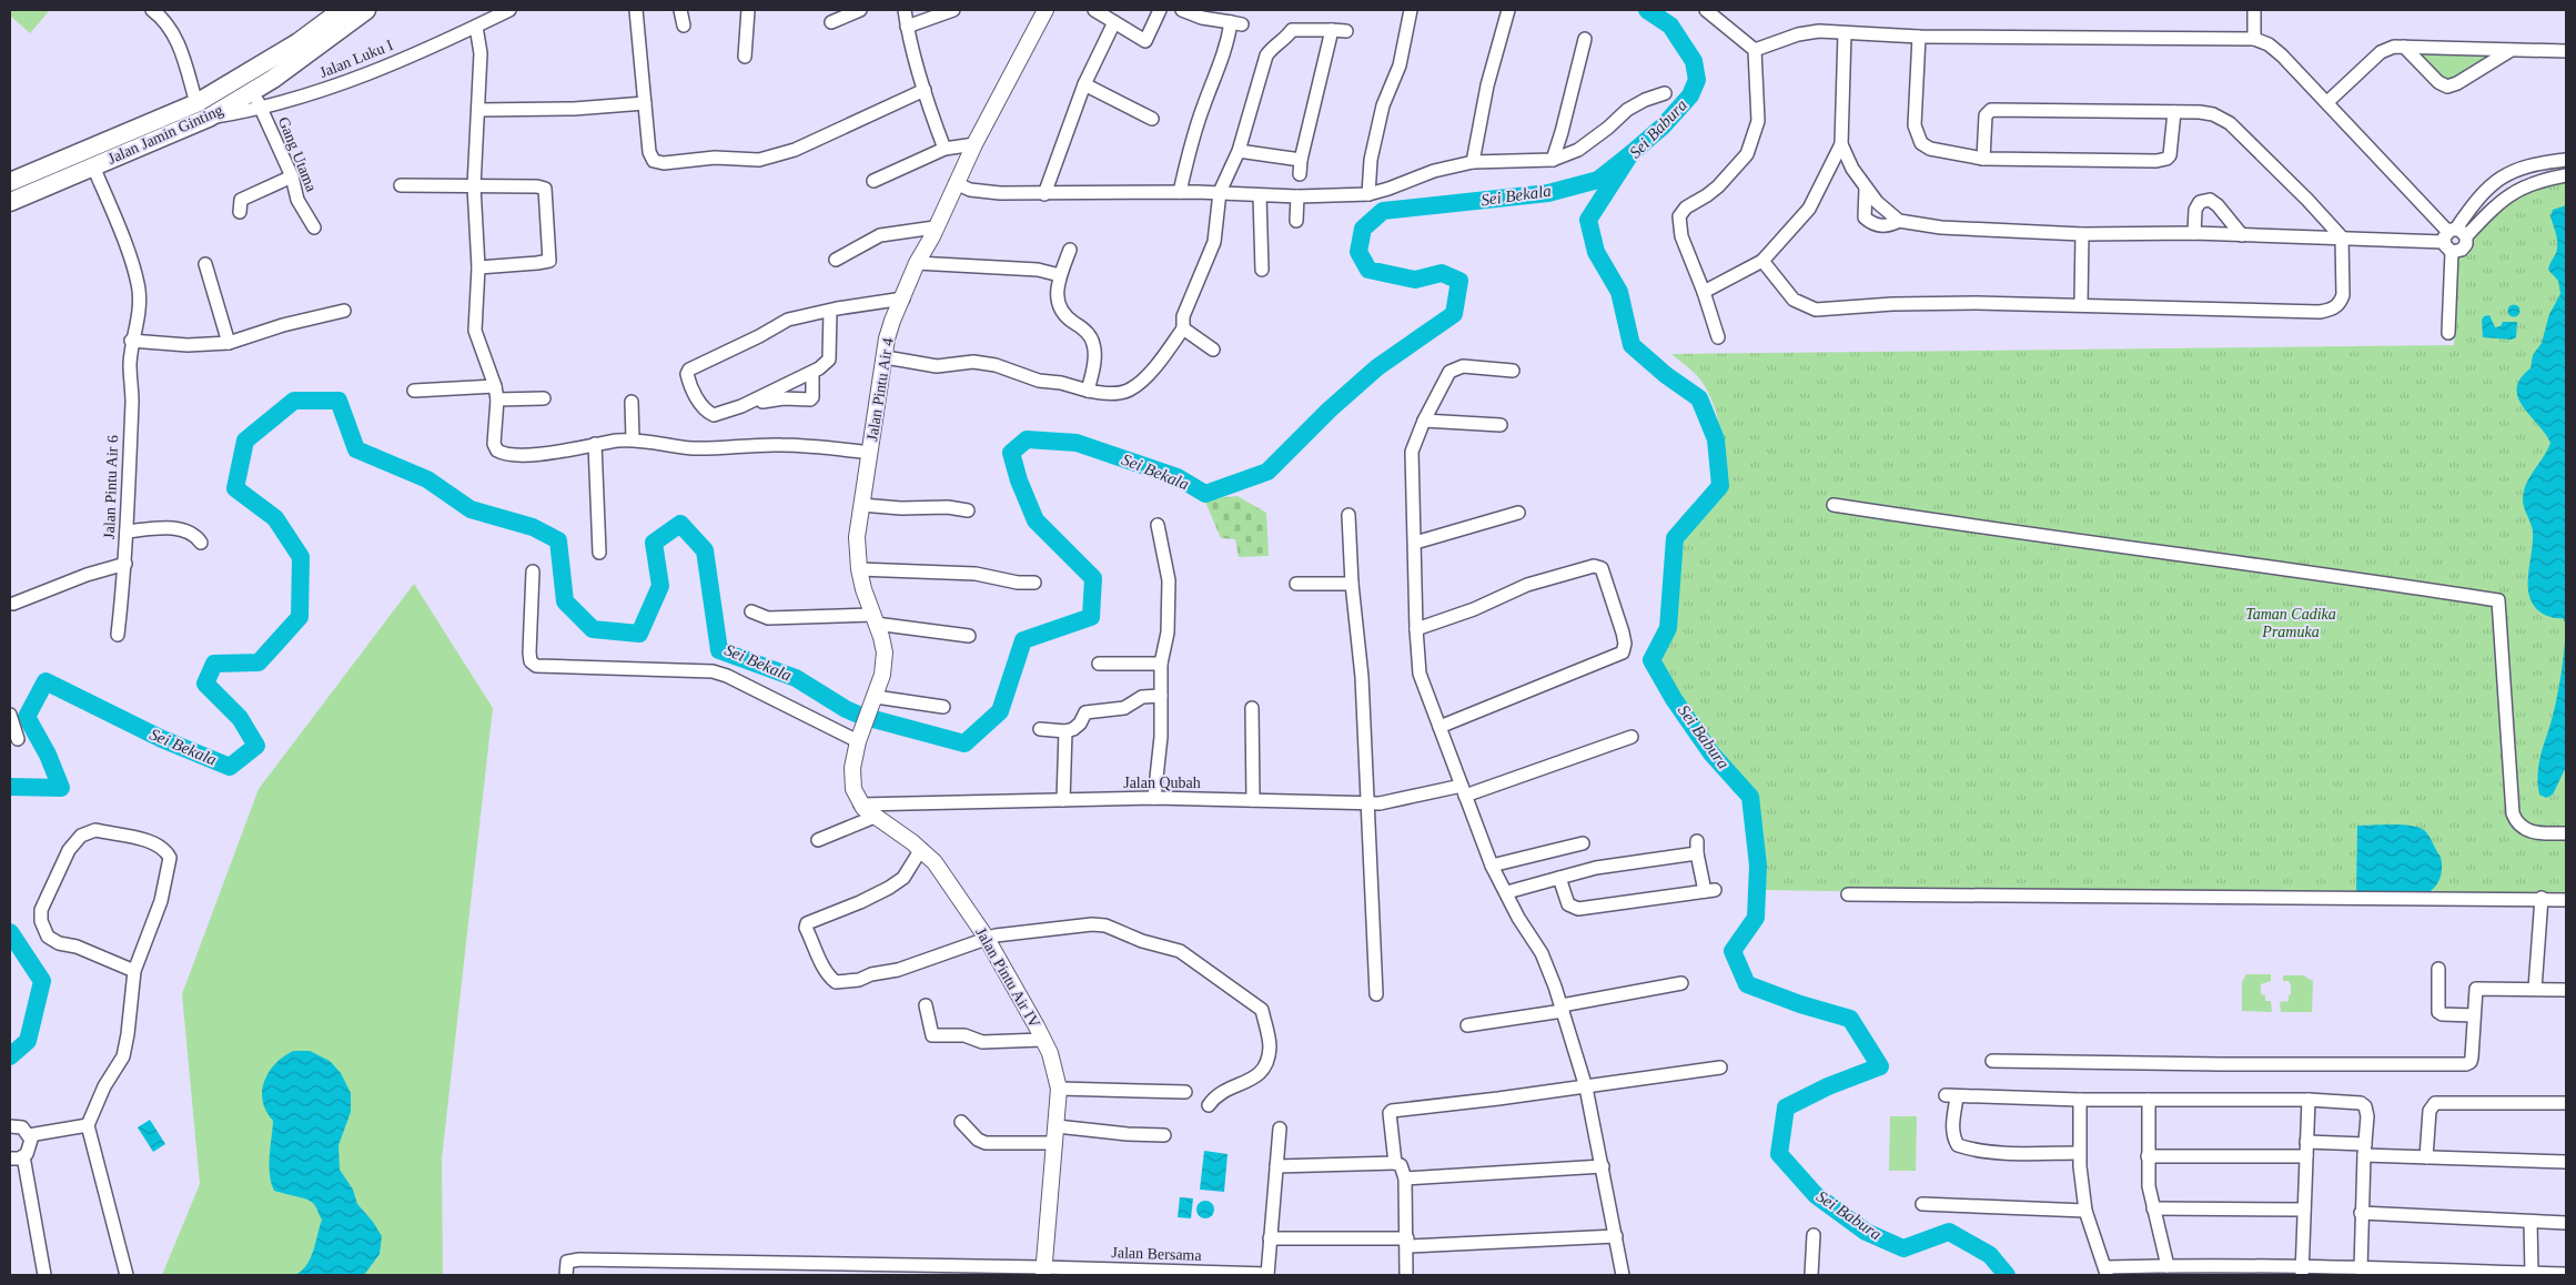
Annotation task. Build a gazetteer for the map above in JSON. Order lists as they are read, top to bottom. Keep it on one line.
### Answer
{"streets":{"highway":["Jalan Jamin Ginting"],"main road":["Jalan Pintu Air 4","Jalan Pintu Air IV"],"street":["Jalan Luku I","Gang Utama","Jalan Pintu Air 6","Jalan Qubah","Jalan Bersama"]},"crossings":[["Jalan Luku I","Jalan Jamin Ginting"],["Jalan Luku I","Gang Utama"],["Jalan Jamin Ginting","Gang Utama"],["Jalan Jamin Ginting","Jalan Pintu Air 6"],["Jalan Qubah","Jalan Pintu Air IV"],["Jalan Pintu Air IV","Jalan Bersama"]],"water":["Sei Babura","Sei Bekala"],"parks":["Taman Cadika Pramuka"]}
